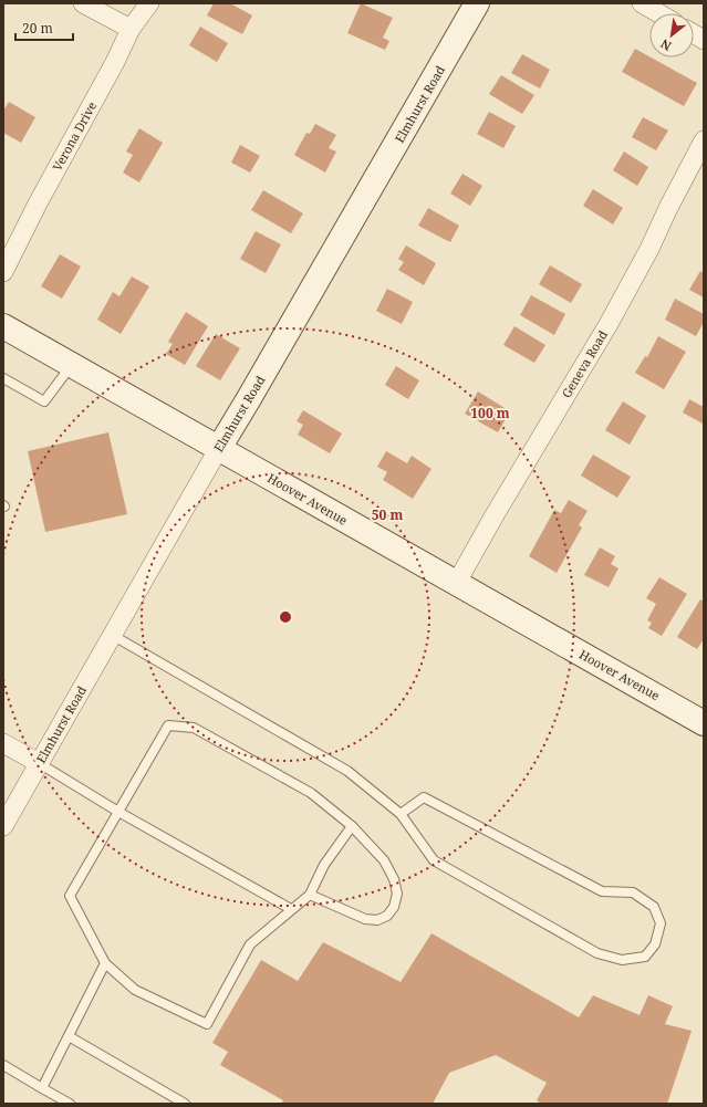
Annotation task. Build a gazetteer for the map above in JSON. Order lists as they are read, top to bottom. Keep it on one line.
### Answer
{"streets":{"street":["Elmhurst Road","Verona Drive","Geneva Road","Hoover Avenue"]},"crossings":[["Elmhurst Road","Hoover Avenue"],["Geneva Road","Hoover Avenue"]],"scale_bar":"20 m","north":"bottom left","rings":["100 m","50 m"]}
